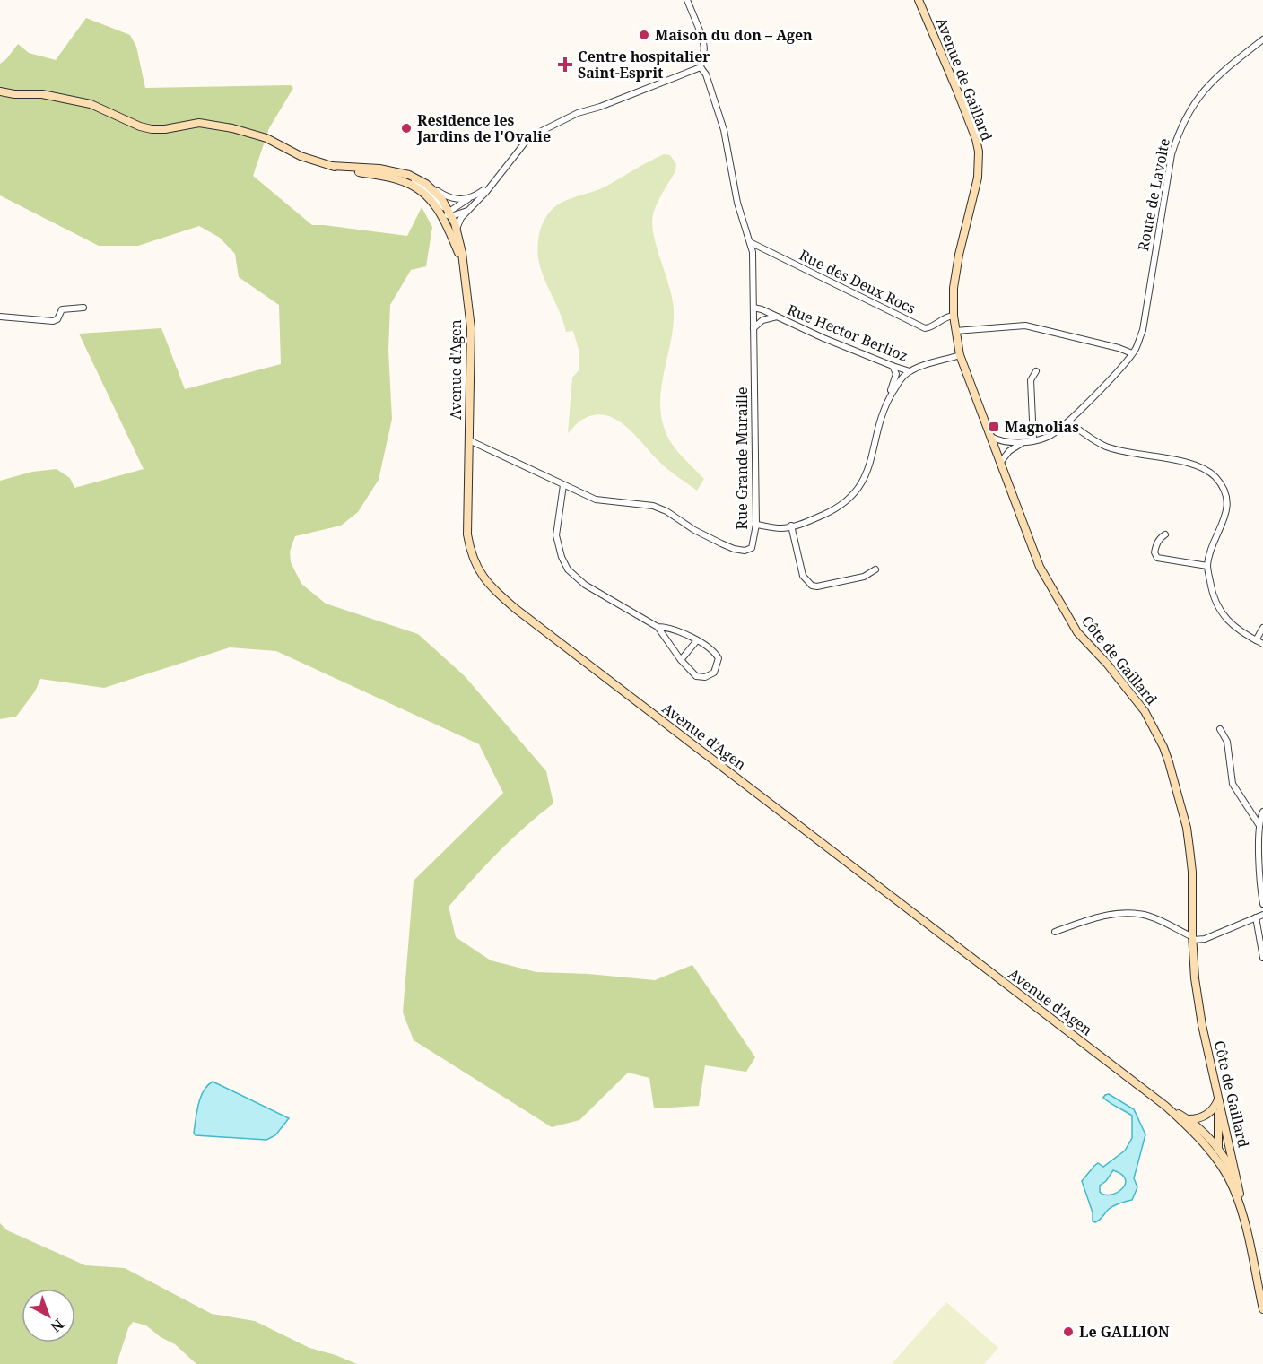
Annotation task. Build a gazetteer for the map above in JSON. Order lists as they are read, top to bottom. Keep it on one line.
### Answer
{"streets":{"main road":["Avenue de Gaillard","Avenue d'Agen","Côte de Gaillard"],"street":["Route de Lavolte","Rue des Deux Rocs","Rue Hector Berlioz","Rue Grande Muraille"]},"crossings":[["Avenue de Gaillard","Côte de Gaillard"],["Rue des Deux Rocs","Rue Grande Muraille"],["Rue des Deux Rocs","Côte de Gaillard"],["Rue Hector Berlioz","Rue Grande Muraille"],["Avenue d'Agen","Rue Grande Muraille"]],"places":{"other":["Maison du don – Agen","Residence les Jardins de l'Ovalie","Le GALLION"],"health":["Centre hospitalier Saint-Esprit"],"transit":["Magnolias"]},"north":"bottom right"}
